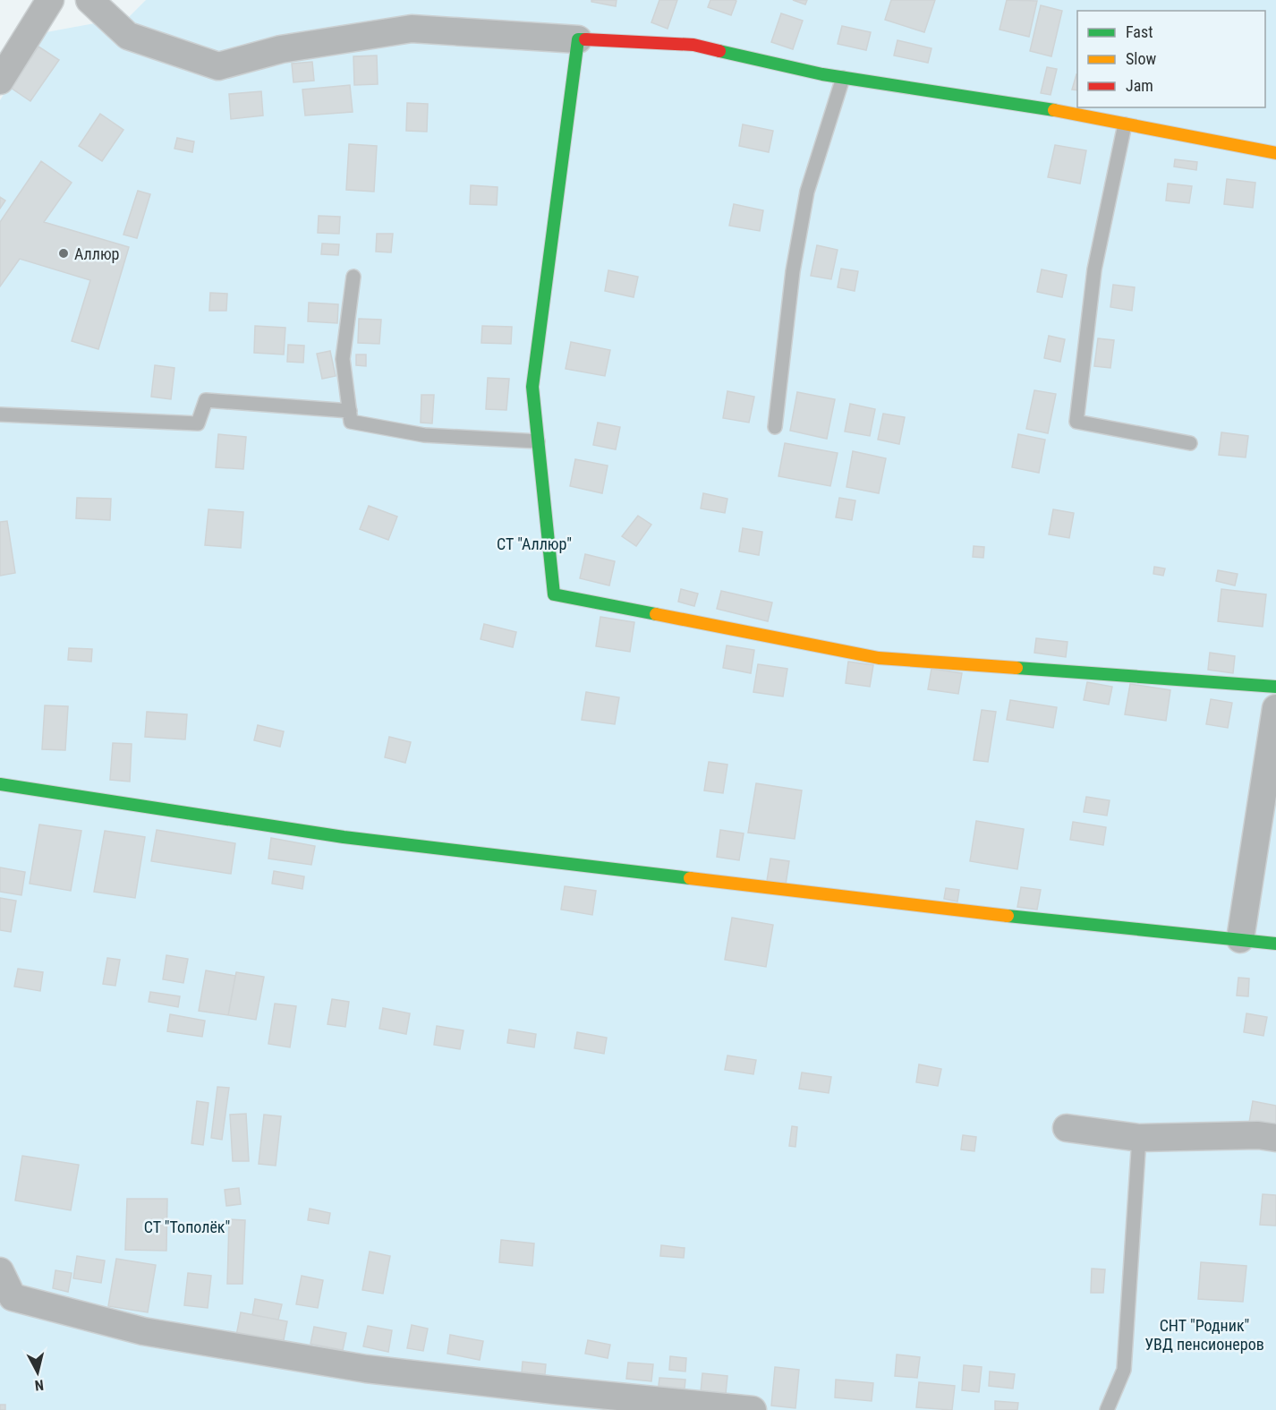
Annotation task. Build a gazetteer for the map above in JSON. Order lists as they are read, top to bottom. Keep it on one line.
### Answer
{"parks":["СТ \"Аллюр\"","СТ \"Тополёк\"","СНТ \"Родник\" УВД пенсионеров"],"places":["Аллюр"],"legend":["Fast","Slow","Jam"],"north":"bottom"}
